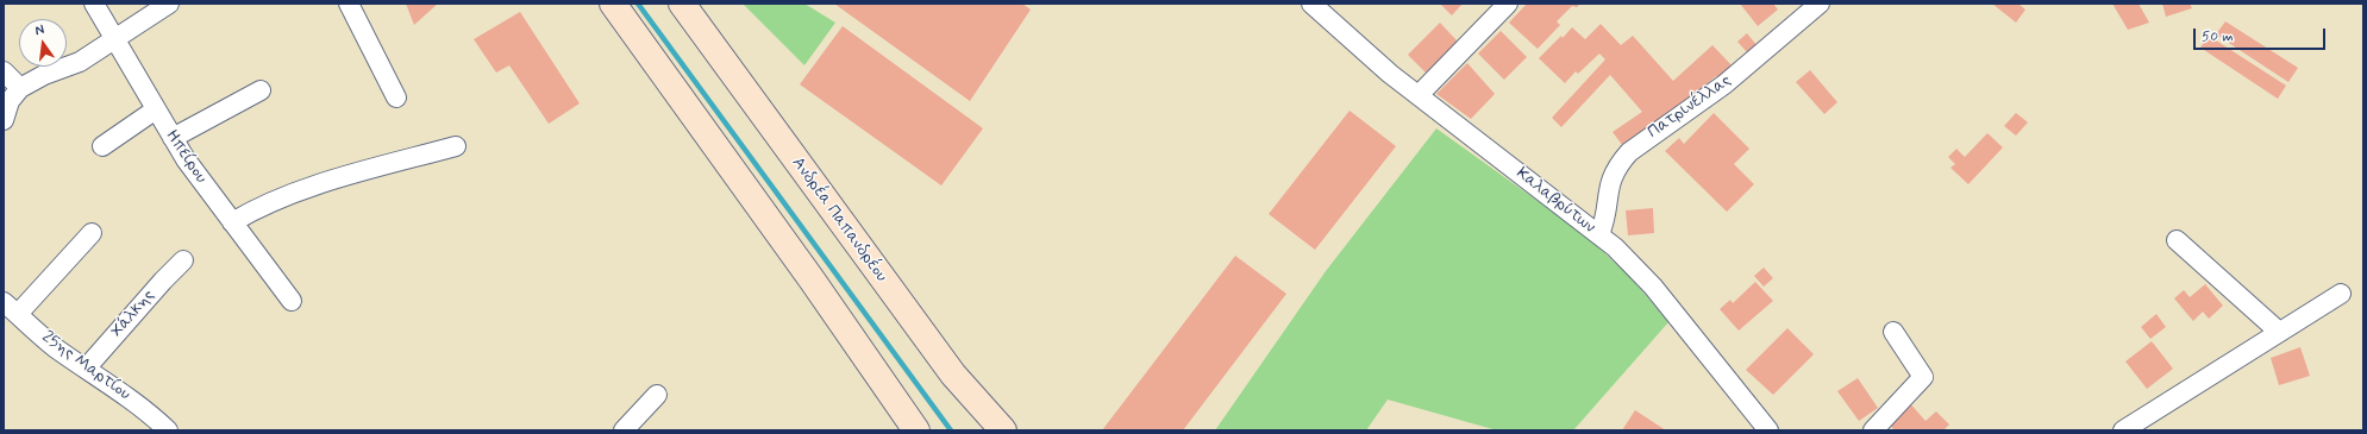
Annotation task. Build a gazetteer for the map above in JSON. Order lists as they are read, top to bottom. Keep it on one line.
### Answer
{"streets":{"main road":["Ανδρέα Παπανδρέου"],"street":["Πατρινέλλας","Ηπείρου","Καλαβρύτων","Χάλκης","25ης Μαρτίου"]},"crossings":[["Πατρινέλλας","Καλαβρύτων"],["Χάλκης","25ης Μαρτίου"]],"scale_bar":"50 m","north":"top"}
